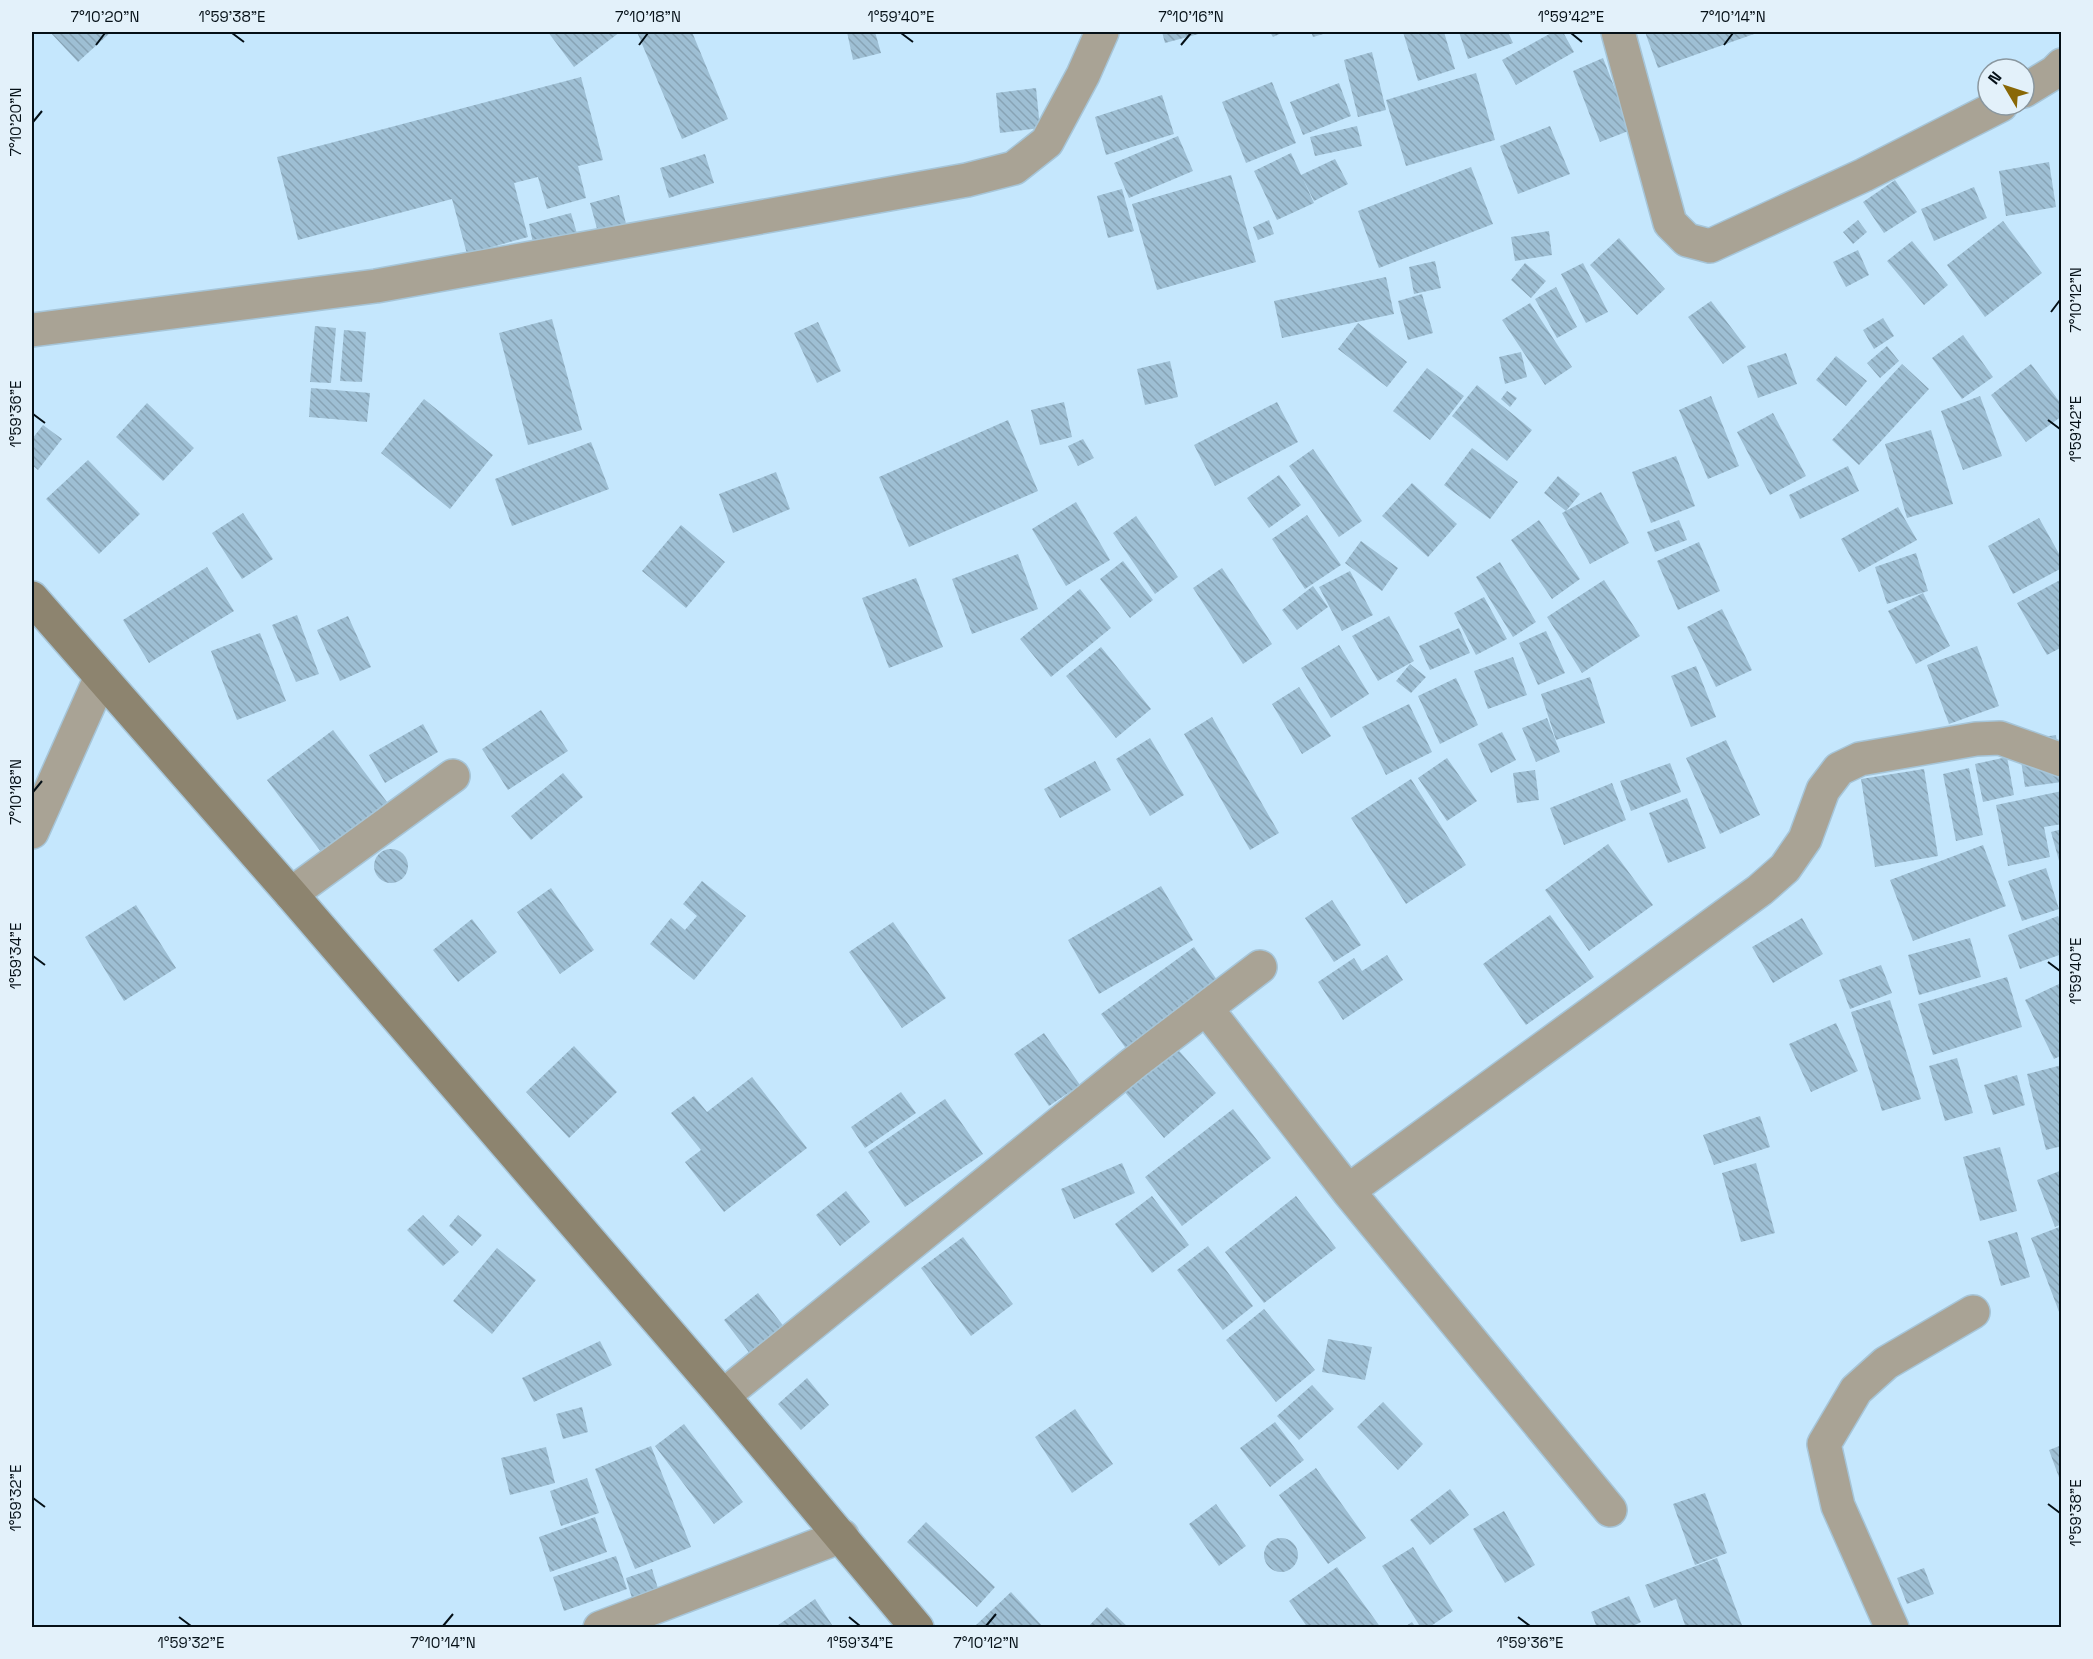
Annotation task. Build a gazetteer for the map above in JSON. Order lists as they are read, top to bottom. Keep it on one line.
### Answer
{"north":"top left","coordinates":["7°10'20\"N","1°59'38\"E","7°10'18\"N","1°59'40\"E","7°10'16\"N","1°59'42\"E","7°10'14\"N","7°10'12\"N","1°59'36\"E","1°59'34\"E","1°59'32\"E"]}
